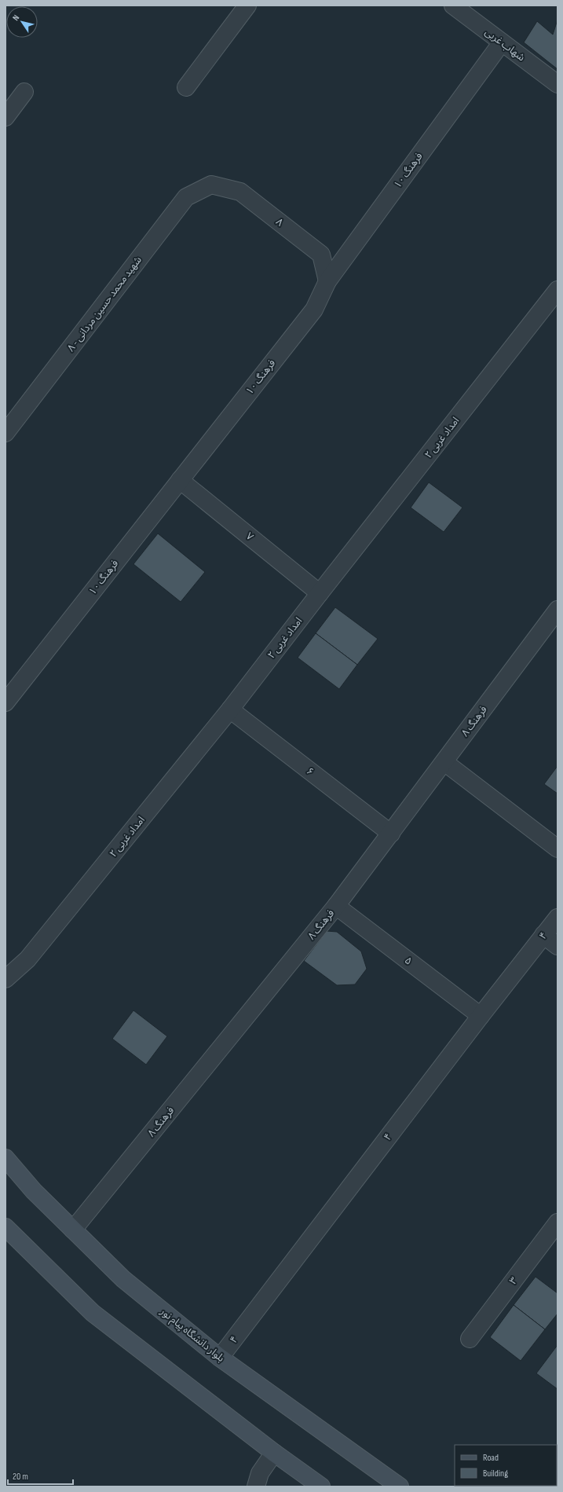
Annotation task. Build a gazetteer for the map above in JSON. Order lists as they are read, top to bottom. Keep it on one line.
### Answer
{"streets":{"street":["شهاب غربی","فرهنگ ۱۰","۸","شهید محمد حسین مردانی - ۸","امداد غربی ۲","۷","فرهنگ ۸","۶","۴","۵","۳","بلوار دانشگاه پیام نور"]},"crossings":[["شهاب غربی","فرهنگ ۱۰"],["فرهنگ ۱۰","۸"],["فرهنگ ۱۰","۷"],["۸","شهید محمد حسین مردانی - ۸"],["امداد غربی ۲","۷"],["امداد غربی ۲","۶"],["فرهنگ ۸","۶"],["فرهنگ ۸","۵"],["فرهنگ ۸","بلوار دانشگاه پیام نور"],["۴","۵"],["۴","بلوار دانشگاه پیام نور"]],"legend":["Road","Building"],"scale_bar":"20 m","north":"top left"}
